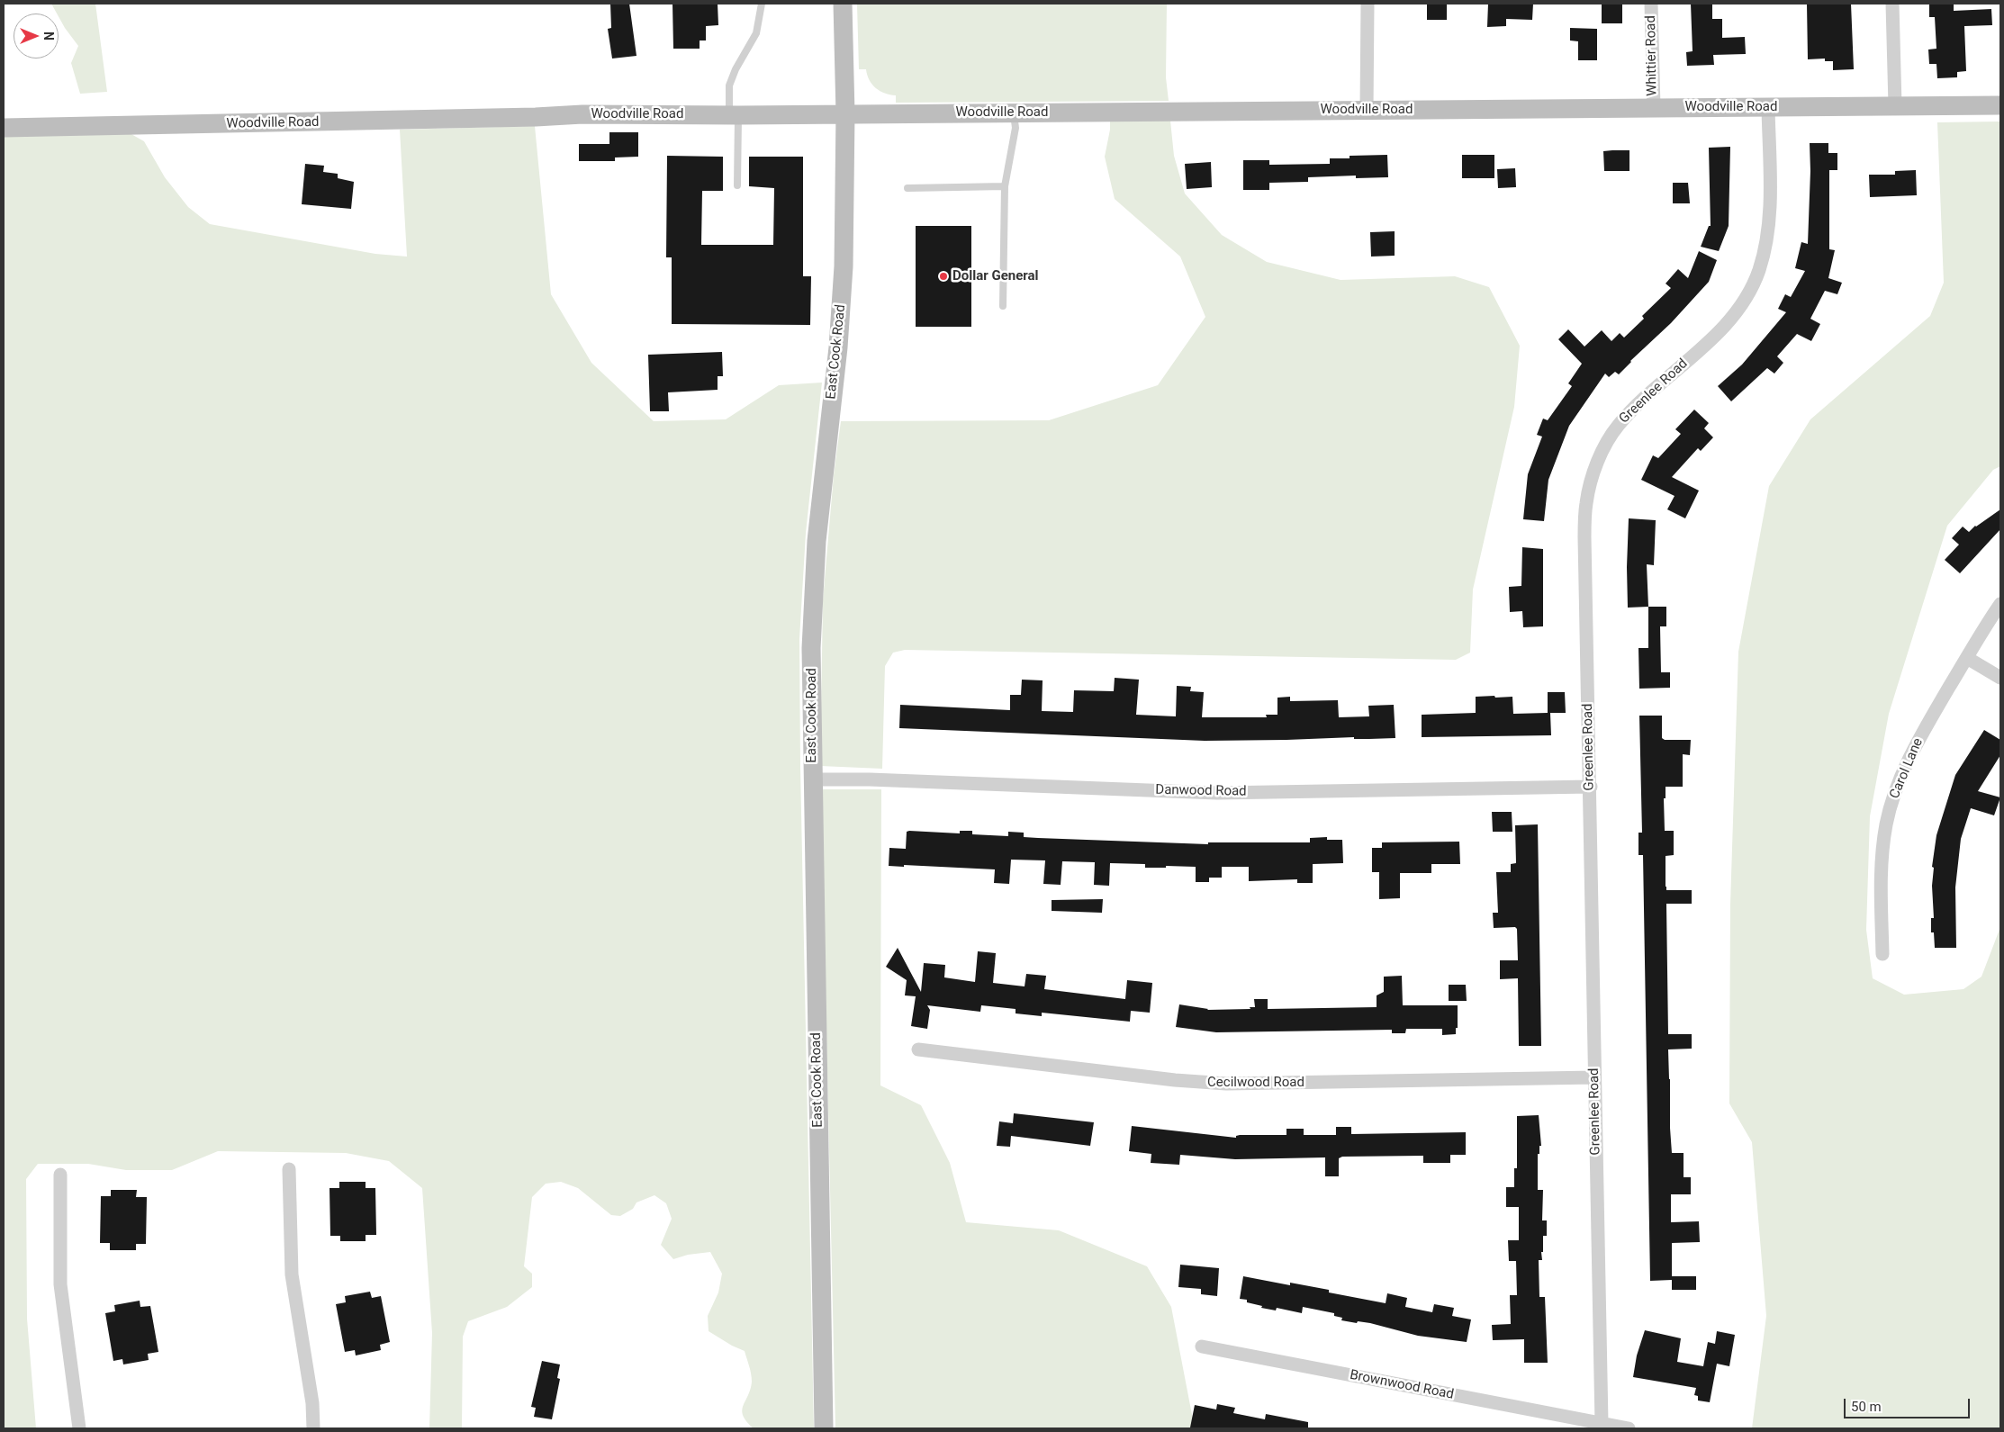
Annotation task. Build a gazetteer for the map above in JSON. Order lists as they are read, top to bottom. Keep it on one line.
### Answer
{"streets":{"street":["Whittier Road","Woodville Road","East Cook Road","Greenlee Road","Carol Lane","Danwood Road","Cecilwood Road","Brownwood Road"]},"crossings":[["Whittier Road","Woodville Road"],["Woodville Road","East Cook Road"],["Woodville Road","Greenlee Road"],["East Cook Road","Danwood Road"],["Greenlee Road","Danwood Road"],["Greenlee Road","Cecilwood Road"],["Greenlee Road","Brownwood Road"]],"places":["Dollar General"],"scale_bar":"50 m","north":"right"}
